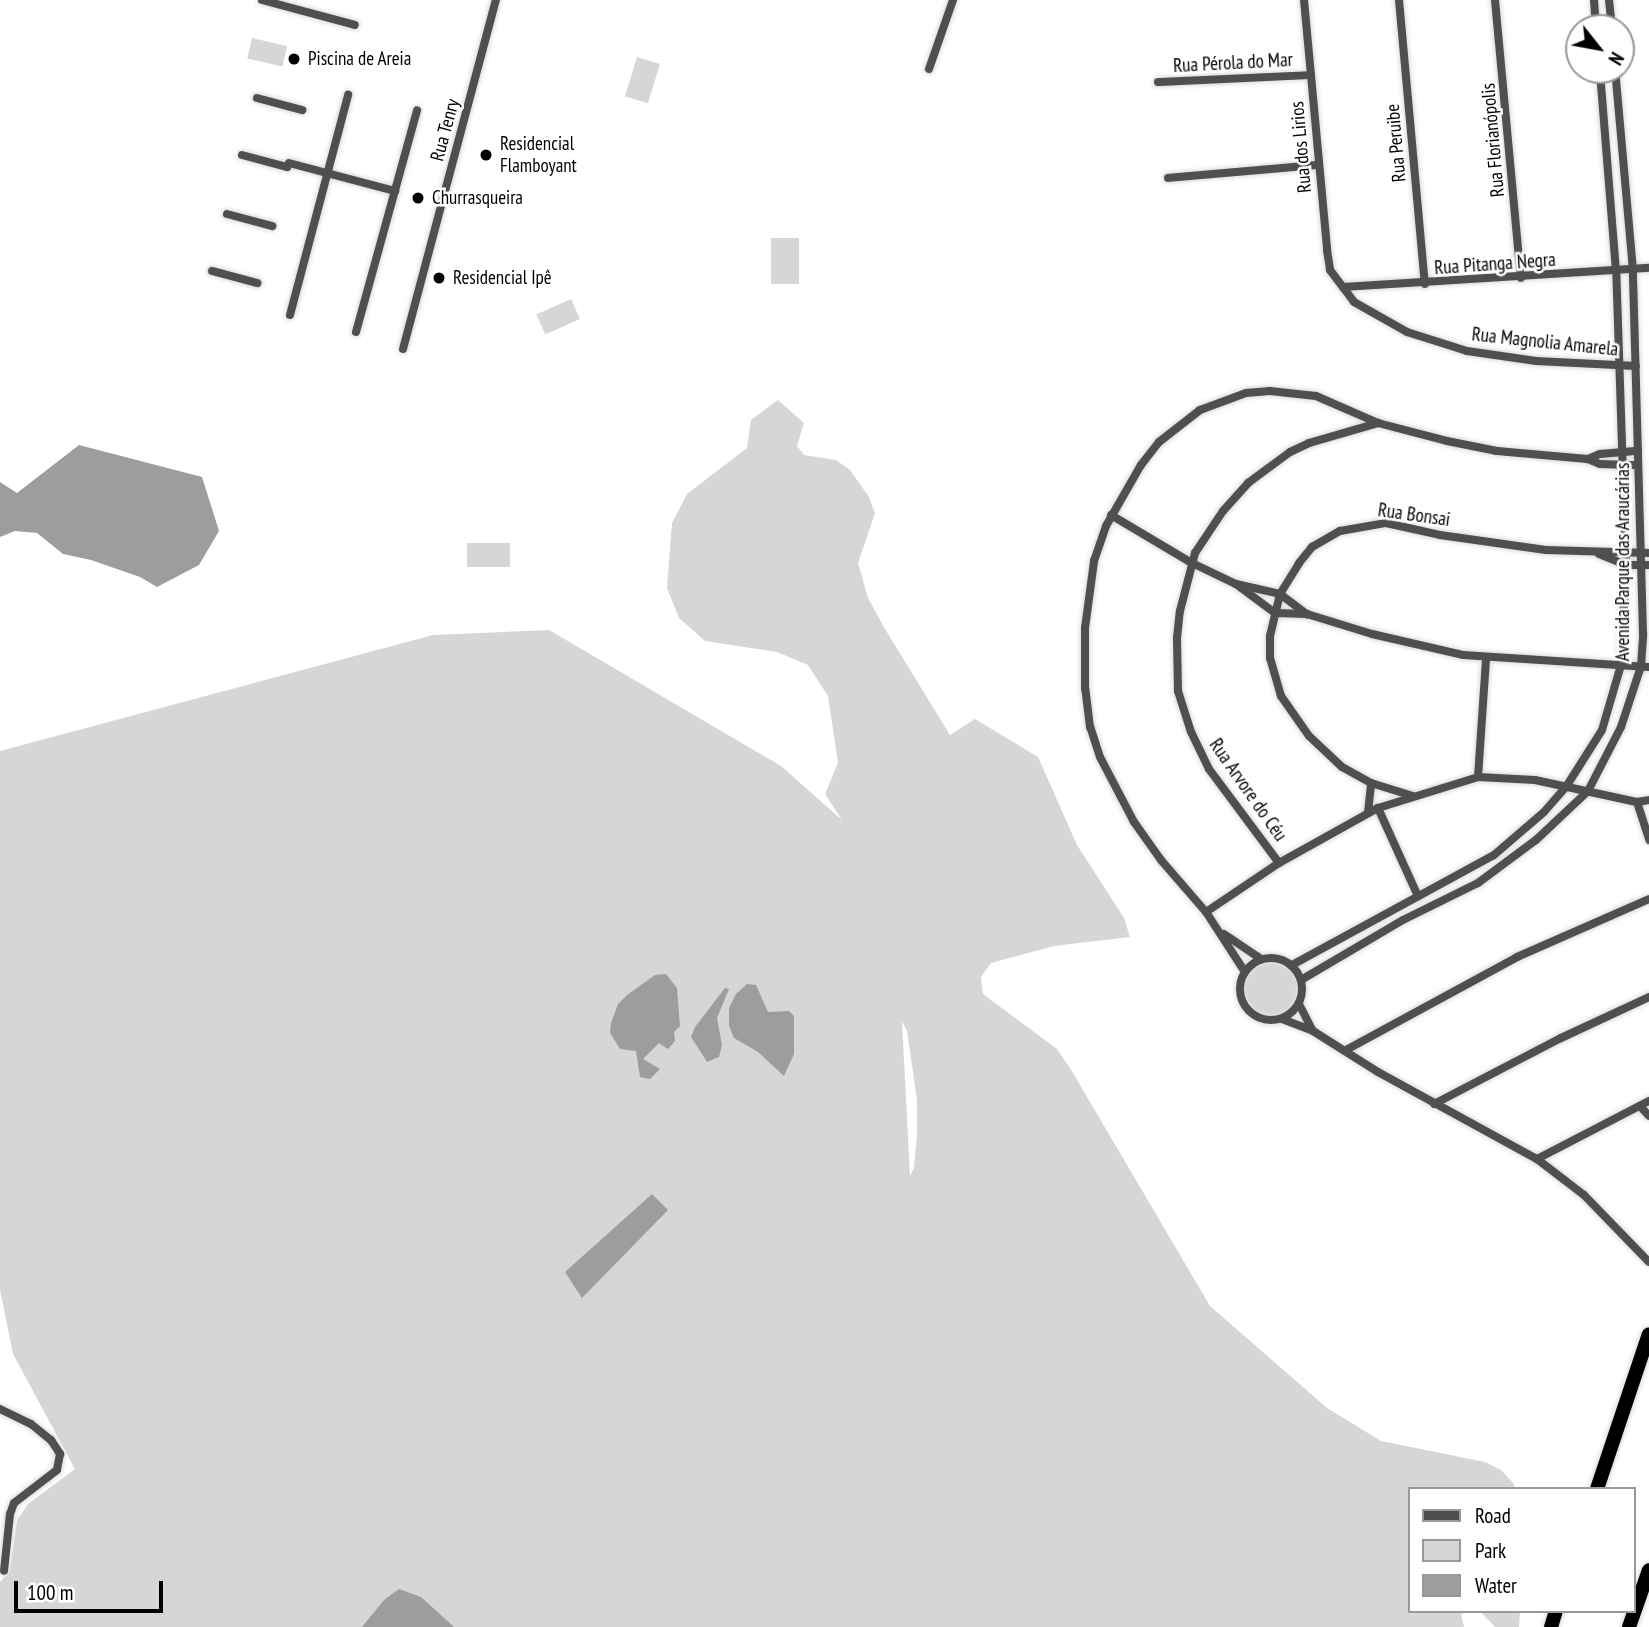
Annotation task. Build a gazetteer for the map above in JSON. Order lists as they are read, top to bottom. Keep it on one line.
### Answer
{"streets":{"street":["Rua Pérola do Mar","Rua Tenry","Rua Florianópolis","Rua Peruibe","Rua dos Lirios","Rua Pitanga Negra","Rua Magnolia Amarela","Rua Bonsai","Avenida Parque das Araucárias","Rua Arvore do Céu"]},"crossings":[["Rua Pérola do Mar","Rua dos Lirios"],["Rua Florianópolis","Rua Pitanga Negra"],["Rua Peruibe","Rua Pitanga Negra"],["Rua dos Lirios","Rua Pitanga Negra"],["Rua dos Lirios","Rua Magnolia Amarela"],["Rua Pitanga Negra","Rua Magnolia Amarela"],["Rua Pitanga Negra","Avenida Parque das Araucárias"],["Rua Magnolia Amarela","Avenida Parque das Araucárias"]],"places":["Piscina de Areia","Residencial Flamboyant","Churrasqueira","Residencial Ipê"],"legend":["Road","Park","Water"],"scale_bar":"100 m","north":"bottom right"}
